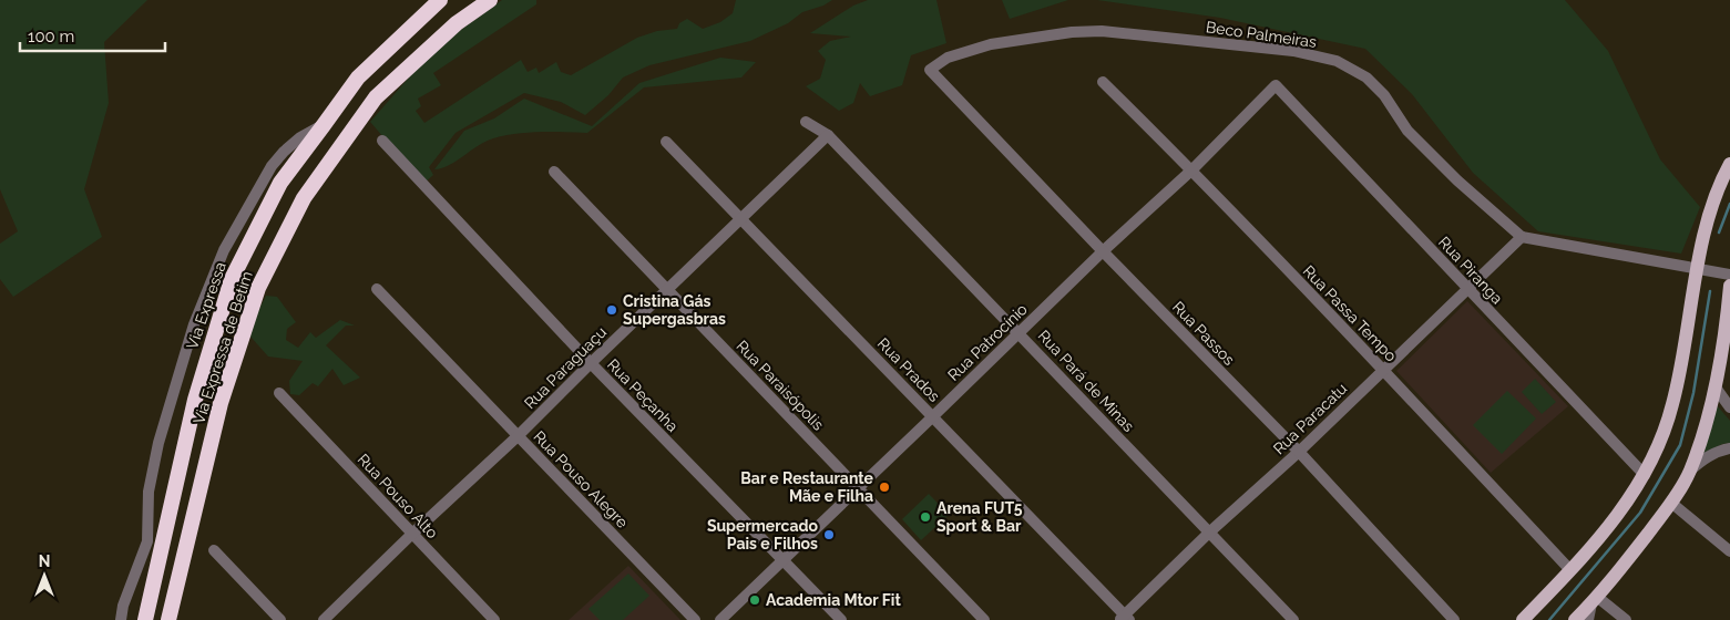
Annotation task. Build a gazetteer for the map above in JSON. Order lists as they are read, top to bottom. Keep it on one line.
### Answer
{"streets":{"highway":["Via Expressa","Via Expressa de Betim"],"street":["Beco Palmeiras","Rua Piranga","Rua Passa Tempo","Rua Passos","Rua Patrocínio","Rua Paraguaçu","Rua Prados","Rua Pará de Minas","Rua Paraisópolis","Rua Peçanha","Rua Paracatu","Rua Pouso Alegre","Rua Pouso Alto"]},"crossings":[["Beco Palmeiras","Rua Passos"],["Beco Palmeiras","Rua Paracatu"],["Rua Piranga","Rua Patrocínio"],["Rua Piranga","Rua Paracatu"],["Rua Passa Tempo","Rua Patrocínio"],["Rua Passa Tempo","Rua Paracatu"],["Rua Passos","Rua Patrocínio"],["Rua Passos","Rua Paracatu"],["Rua Patrocínio","Rua Prados"],["Rua Patrocínio","Rua Pará de Minas"],["Rua Patrocínio","Rua Paraisópolis"],["Rua Patrocínio","Rua Peçanha"],["Rua Paraguaçu","Rua Prados"],["Rua Paraguaçu","Rua Pará de Minas"],["Rua Paraguaçu","Rua Paraisópolis"],["Rua Paraguaçu","Rua Peçanha"],["Rua Paraguaçu","Rua Pouso Alegre"],["Rua Paraguaçu","Rua Pouso Alto"],["Rua Prados","Rua Paracatu"],["Rua Pará de Minas","Rua Paracatu"]],"places":["Cristina Gás Supergasbras","Bar e Restaurante Mãe e Filha","Arena FUT5 Sport & Bar","Supermercado Pais e Filhos","Academia Mtor Fit"],"scale_bar":"100 m","north":"top"}
